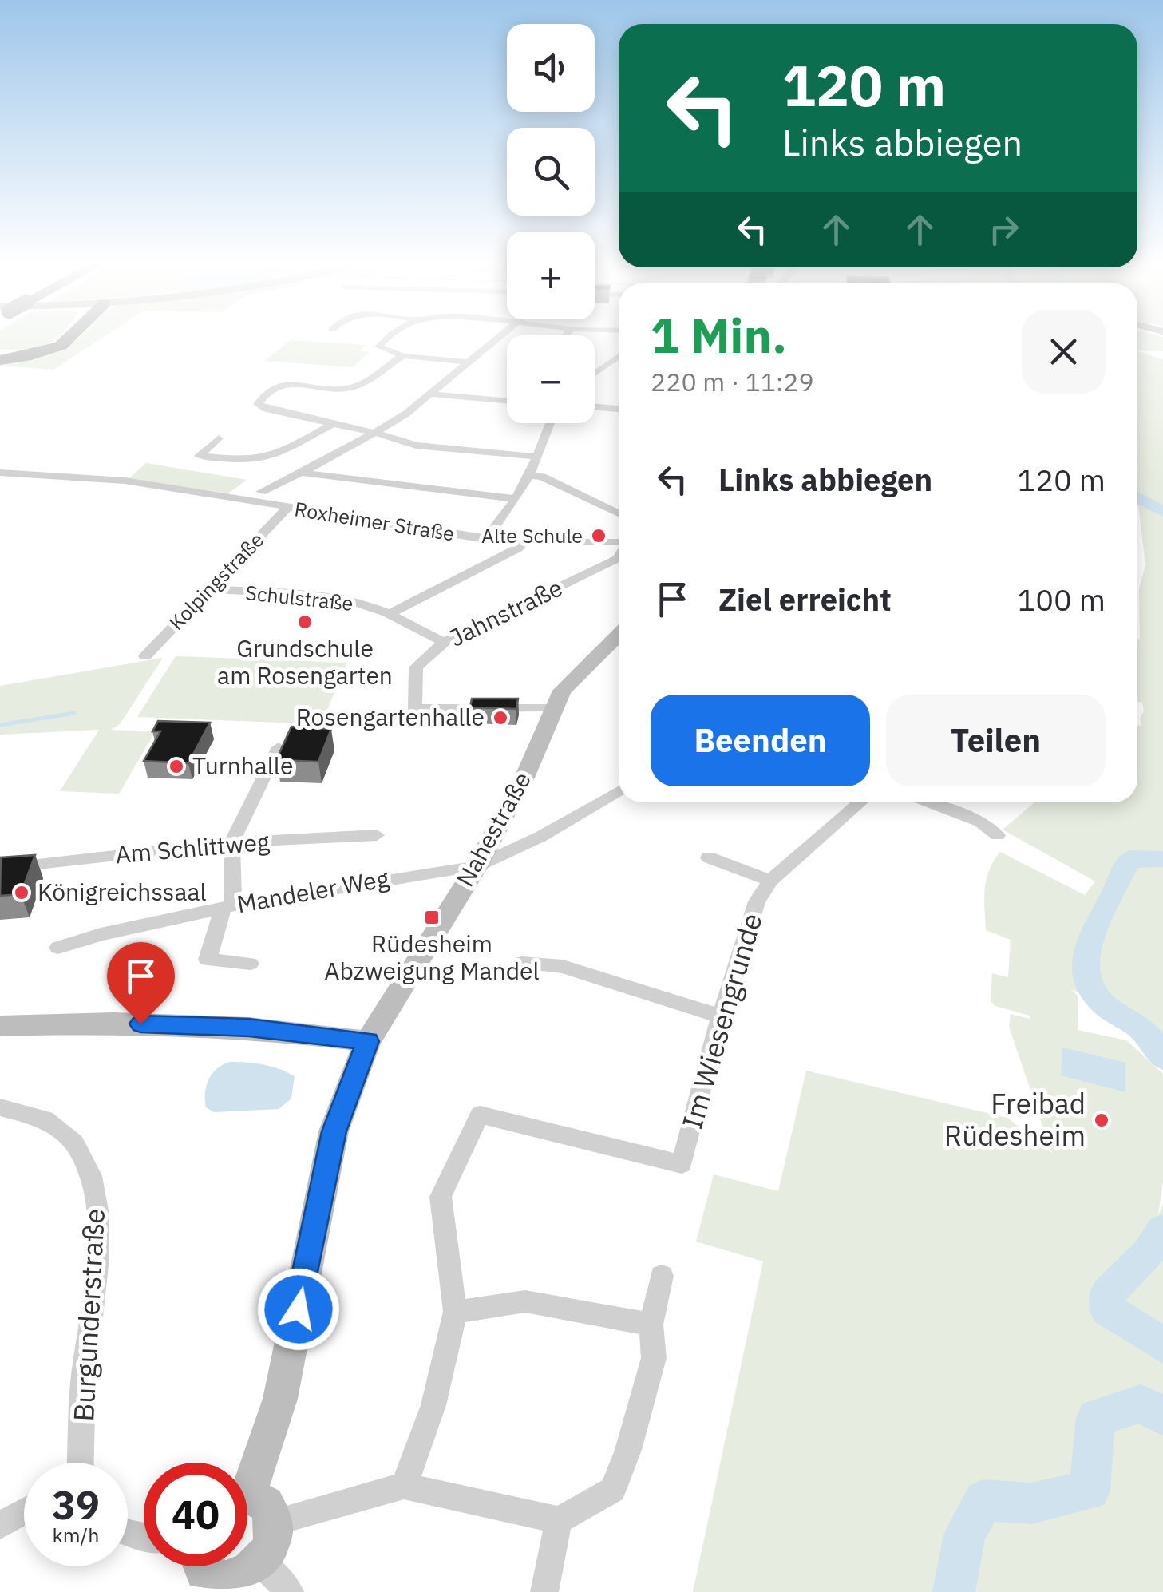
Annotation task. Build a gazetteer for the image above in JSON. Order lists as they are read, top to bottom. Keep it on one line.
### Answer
{"streets":{"street":["Roxheimer Straße","Kolpingstraße","Schulstraße","Jahnstraße","Nahestraße","Am Schlittweg","Mandeler Weg","Im Wiesengrunde","Burgunderstraße"]},"crossings":[["Roxheimer Straße","Kolpingstraße"],["Kolpingstraße","Schulstraße"],["Schulstraße","Jahnstraße"],["Jahnstraße","Nahestraße"],["Nahestraße","Mandeler Weg"]],"places":{"other":["Alte Schule","Grundschule am Rosengarten","Rosengartenhalle","Turnhalle","Königreichssaal","Freibad Rüdesheim"],"transit":["Rüdesheim Abzweigung Mandel"]},"page":{"map_buttons":["+","−"],"turn":["120 m","Links abbiegen"],"heading":["1 Min.","220 m · 11:29"],"list":[{"name":"Links abbiegen","value":"120 m"},{"name":"Ziel erreicht","value":"100 m"}],"buttons":["Beenden","Teilen"],"speed":"39 km/h","limit":"40"}}
